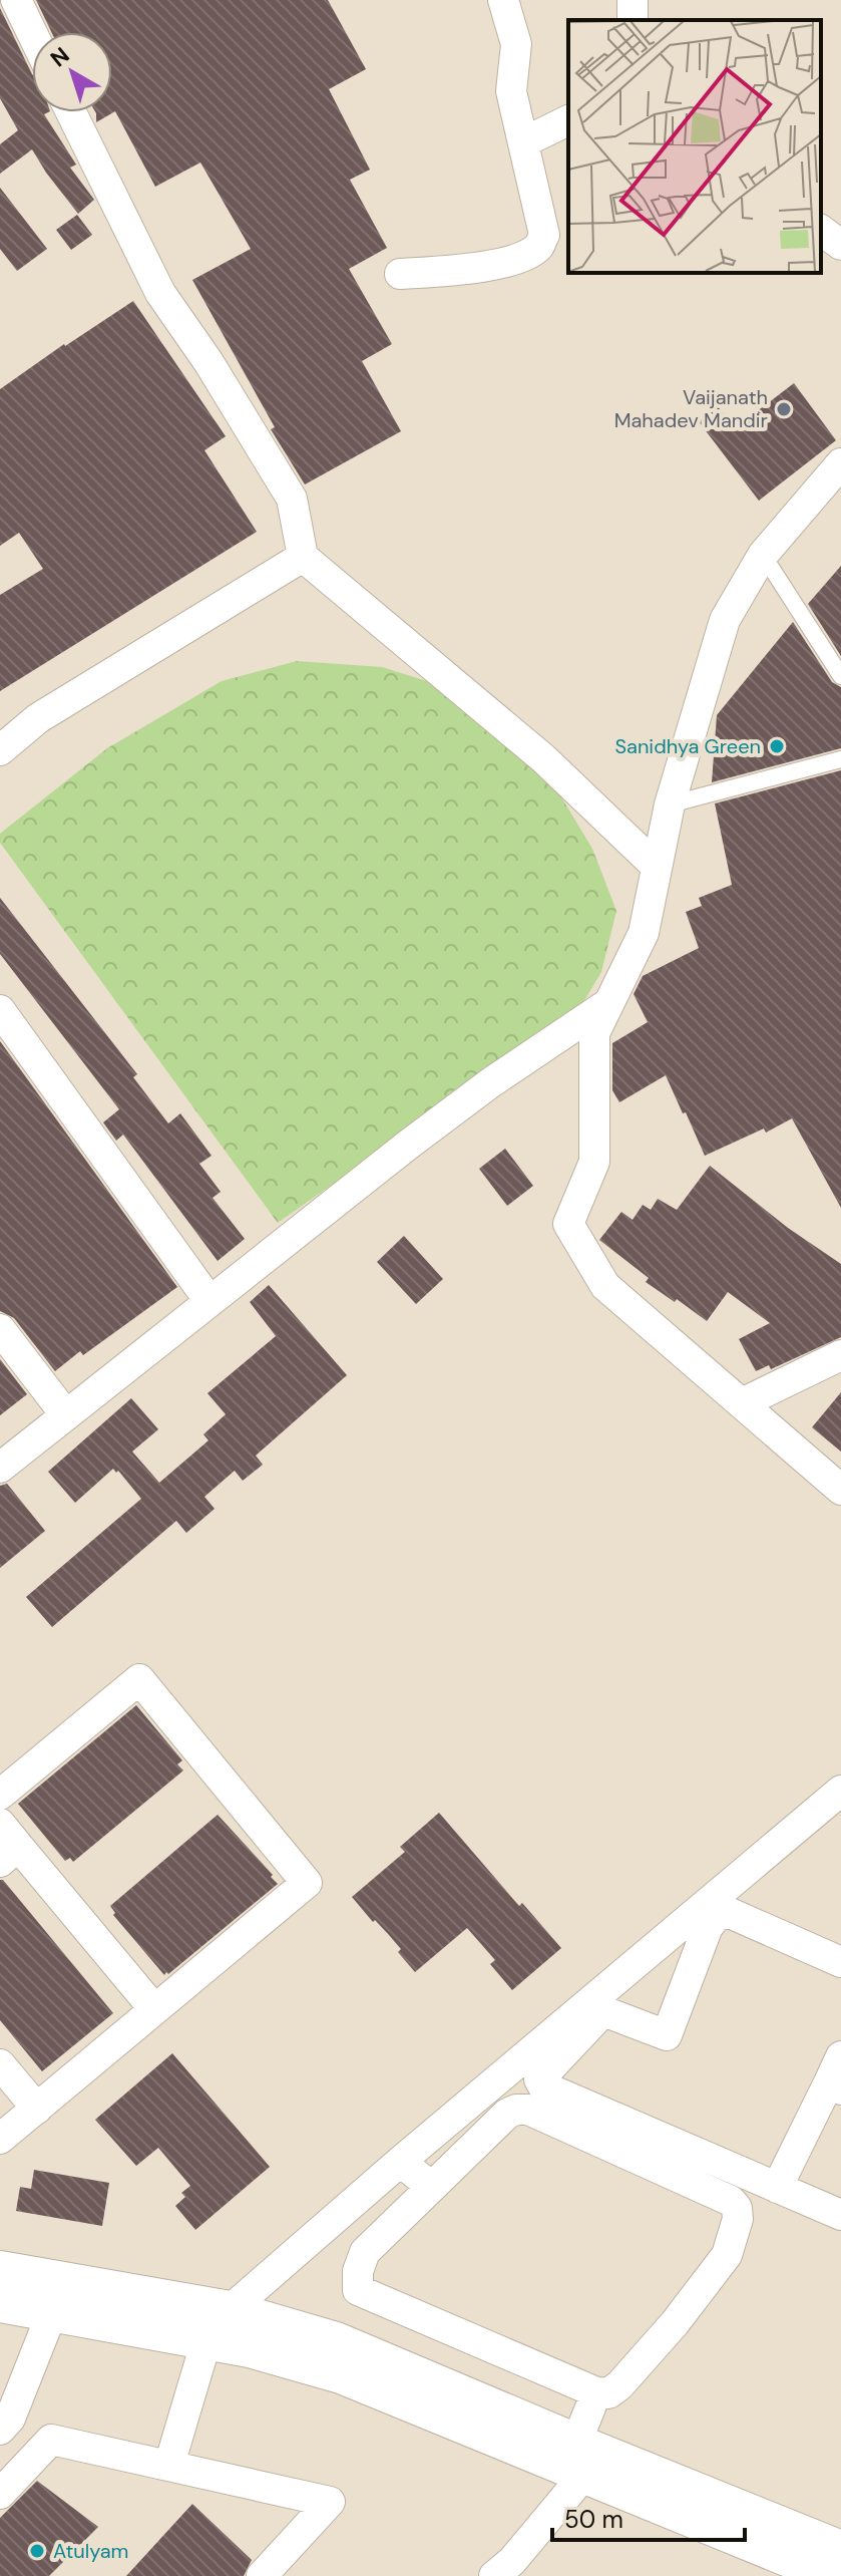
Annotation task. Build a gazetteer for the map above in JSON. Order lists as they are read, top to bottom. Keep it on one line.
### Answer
{"places":["Vaijanath Mahadev Mandir","Sanidhya Green","Atulyam"],"scale_bar":"50 m","north":"top left"}
